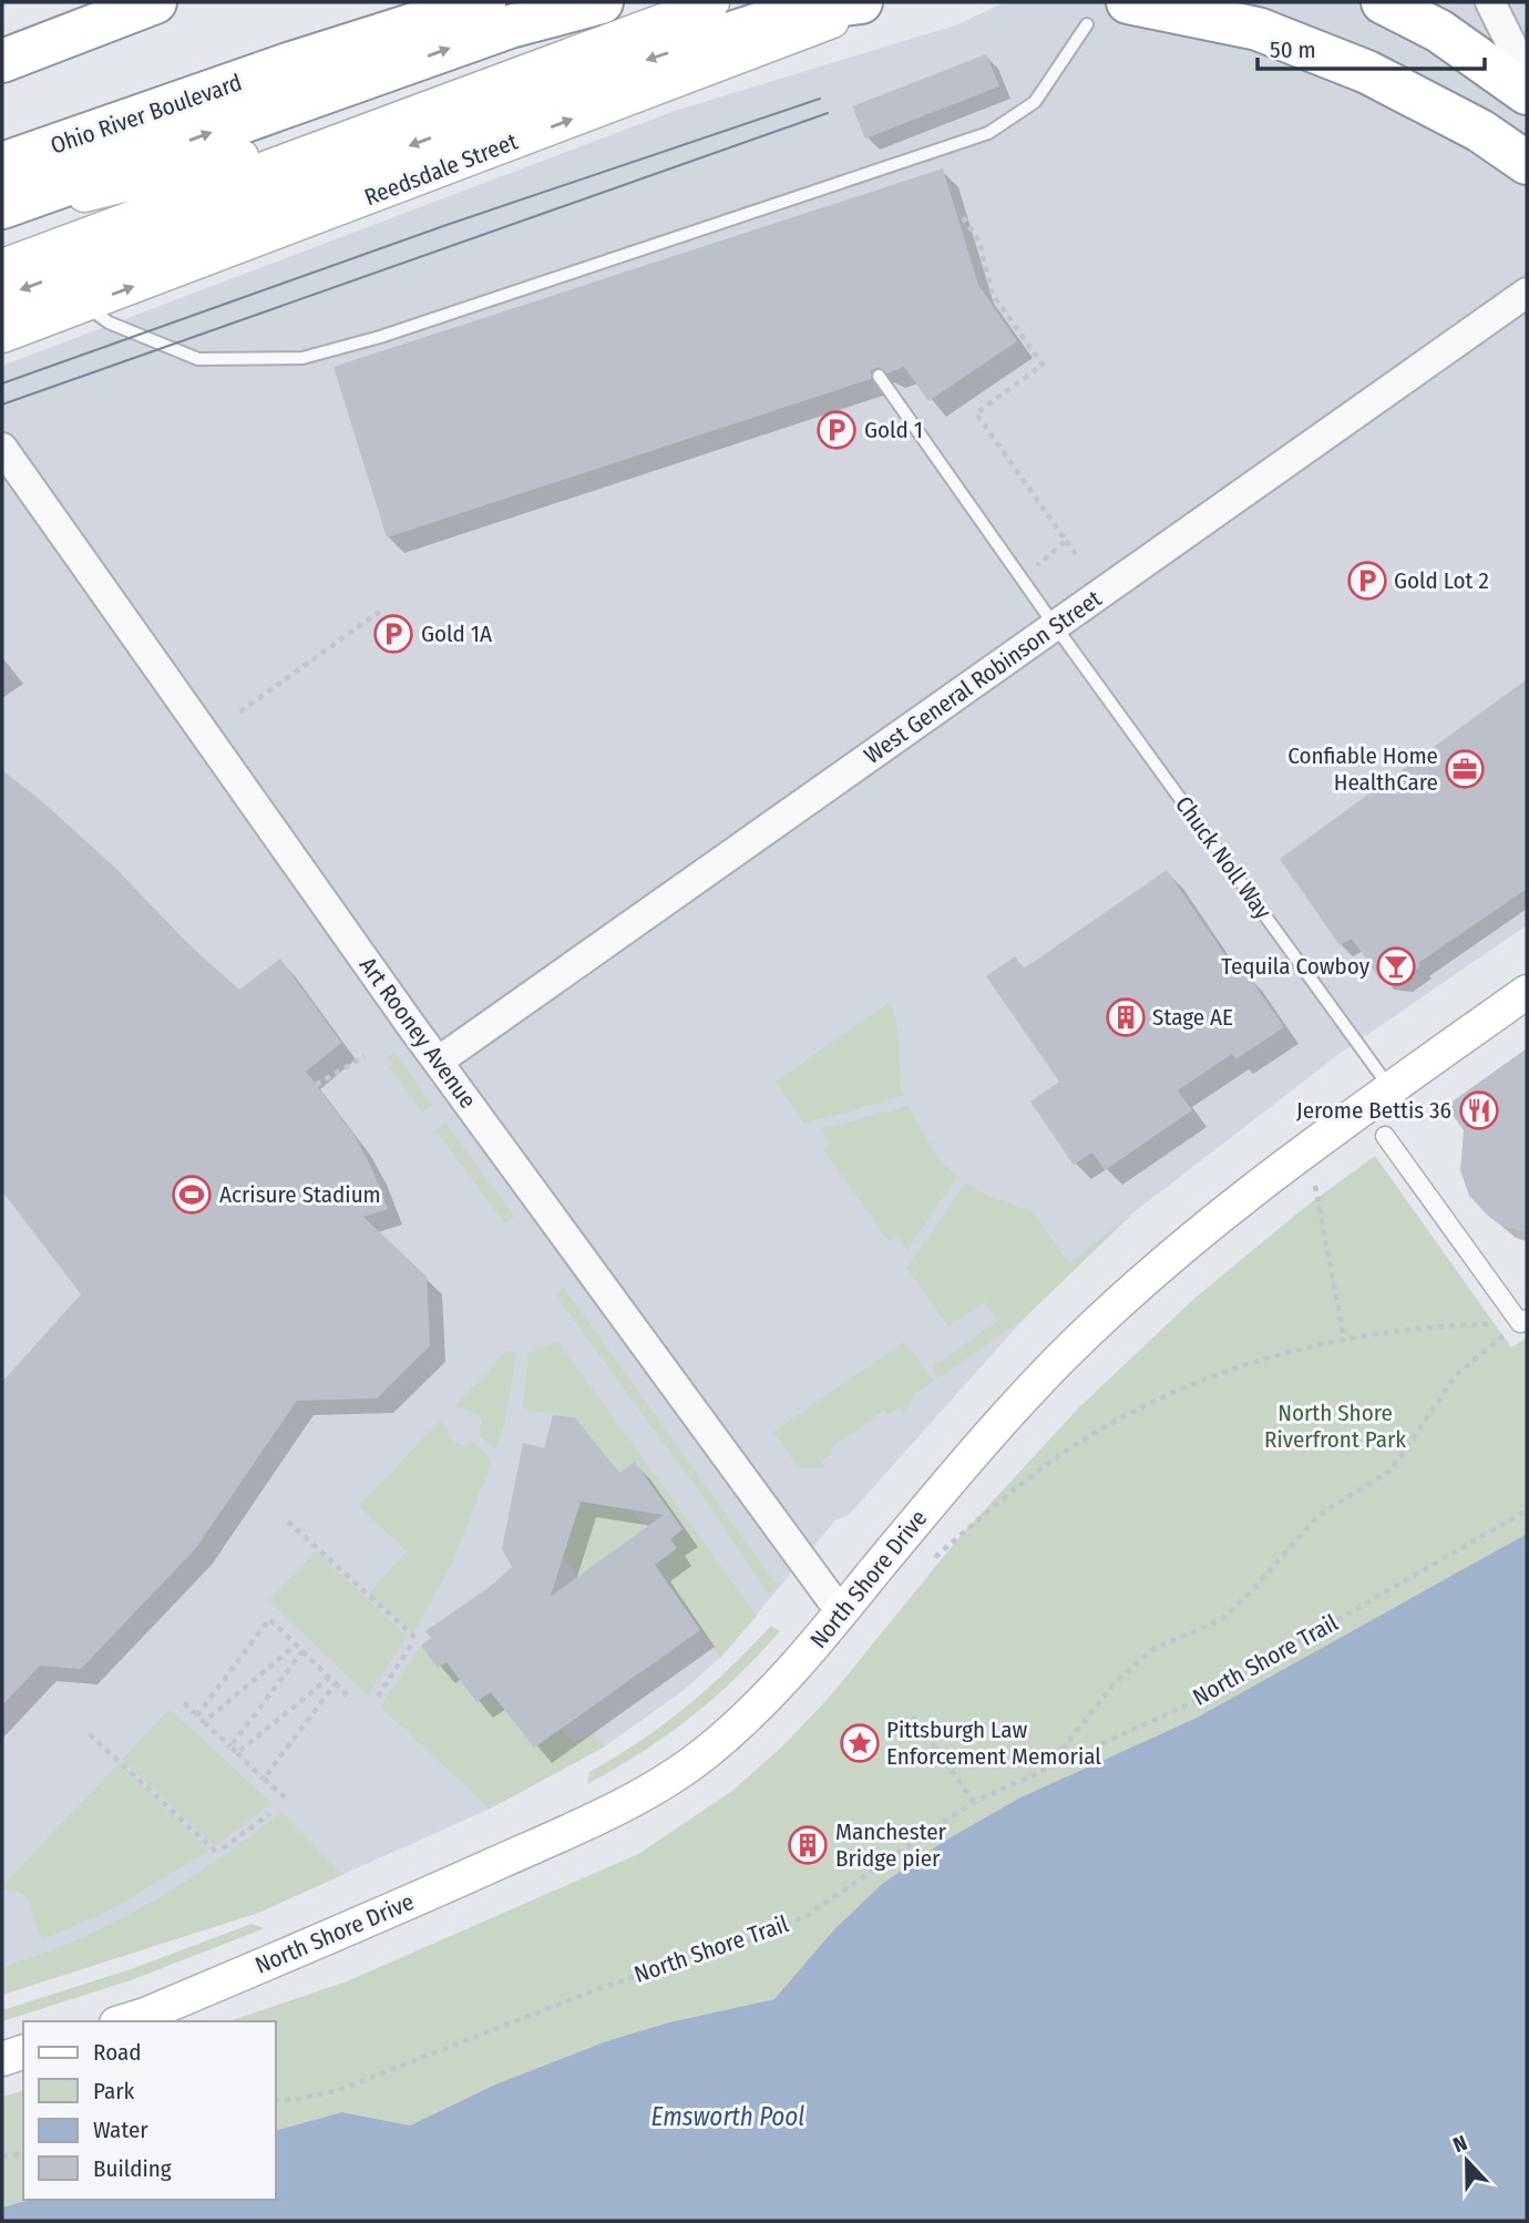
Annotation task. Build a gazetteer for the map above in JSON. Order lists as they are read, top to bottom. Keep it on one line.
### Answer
{"streets":{"highway":["Ohio River Boulevard"],"main road":["Reedsdale Street","North Shore Drive"],"street":["West General Robinson Street","Art Rooney Avenue"],"lane":["Chuck Noll Way"],"path":["North Shore Trail"]},"crossings":[["West General Robinson Street","Chuck Noll Way"],["West General Robinson Street","Art Rooney Avenue"],["Chuck Noll Way","North Shore Drive"],["Art Rooney Avenue","North Shore Drive"]],"water":["Emsworth Pool"],"parks":["North Shore Riverfront Park"],"places":{"parking":["Gold 1","Gold Lot 2","Gold 1A"],"office":["Confiable Home HealthCare"],"bar":["Tequila Cowboy"],"building":["Stage AE","Manchester Bridge pier"],"restaurant":["Jerome Bettis 36"],"sports":["Acrisure Stadium"],"place":["Pittsburgh Law Enforcement Memorial"]},"legend":["Road","Park","Water","Building"],"scale_bar":"50 m","north":"top"}
